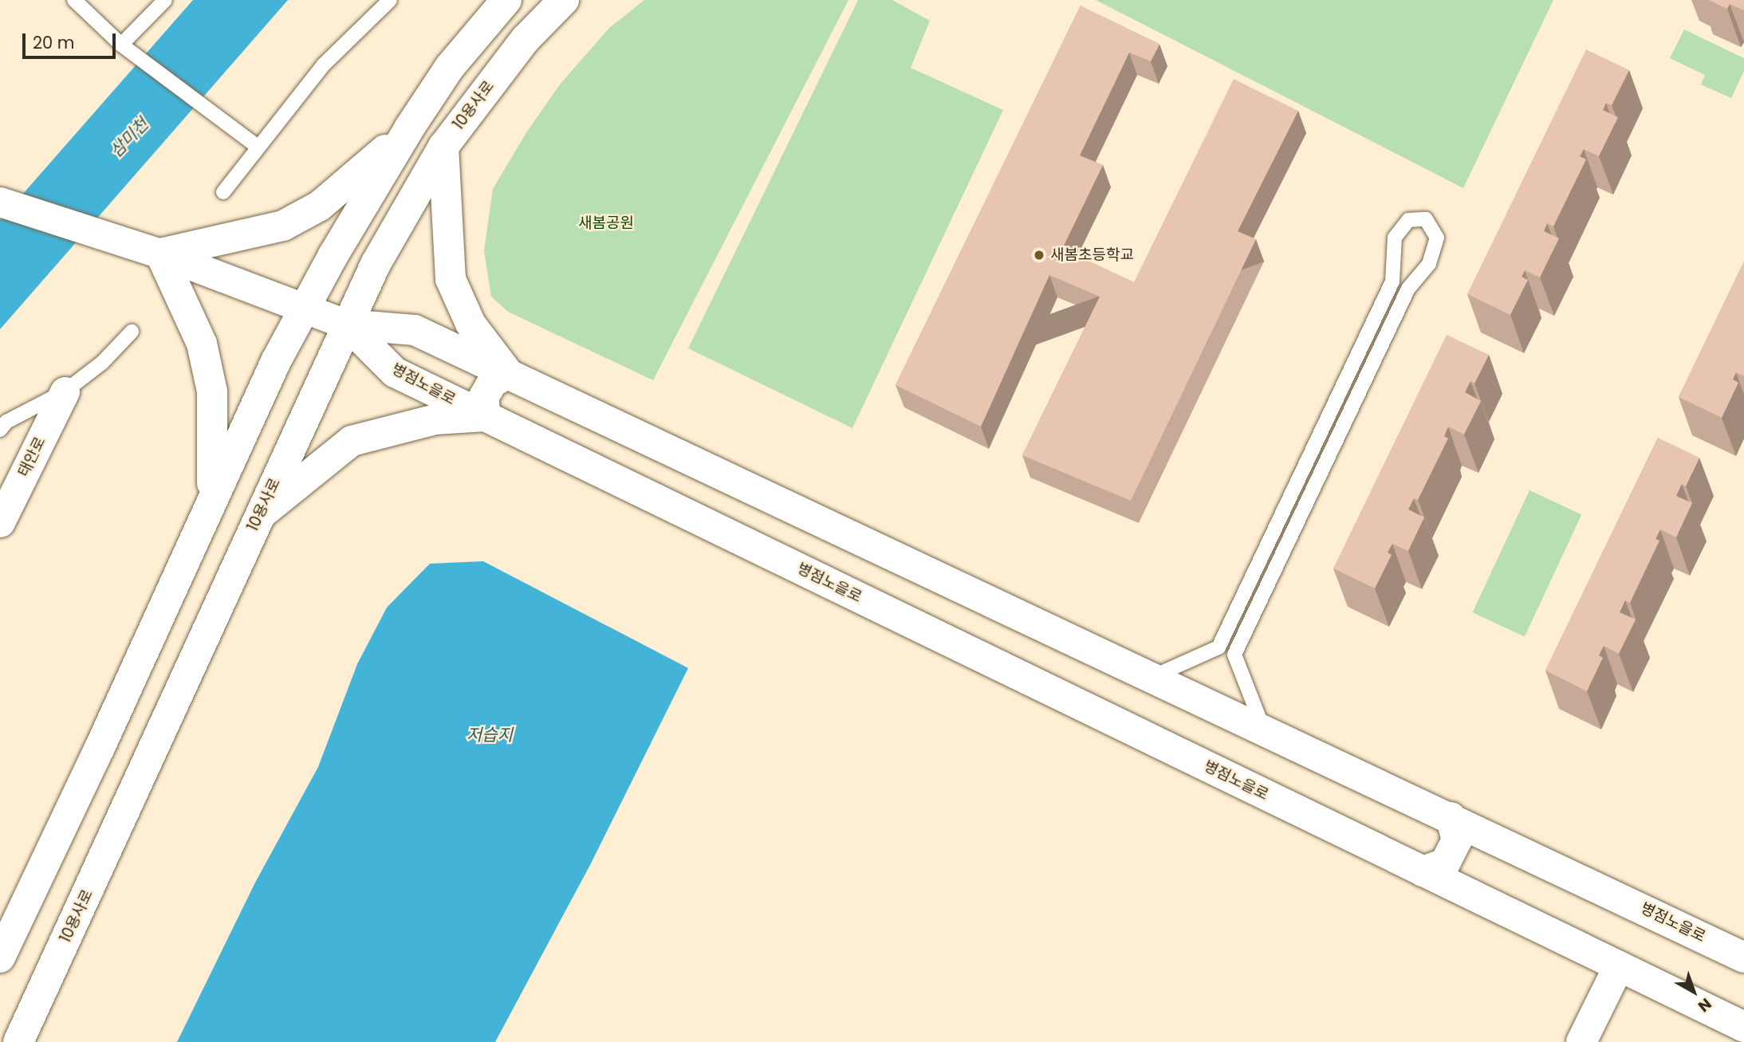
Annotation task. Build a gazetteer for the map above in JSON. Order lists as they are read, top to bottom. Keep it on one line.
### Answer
{"streets":{"street":["10용사로","병점노을로","태안로"]},"crossings":[["10용사로","병점노을로"]],"water":["삼미천","저습지"],"parks":["새봄공원"],"places":["새봄초등학교"],"scale_bar":"20 m","north":"bottom right"}
